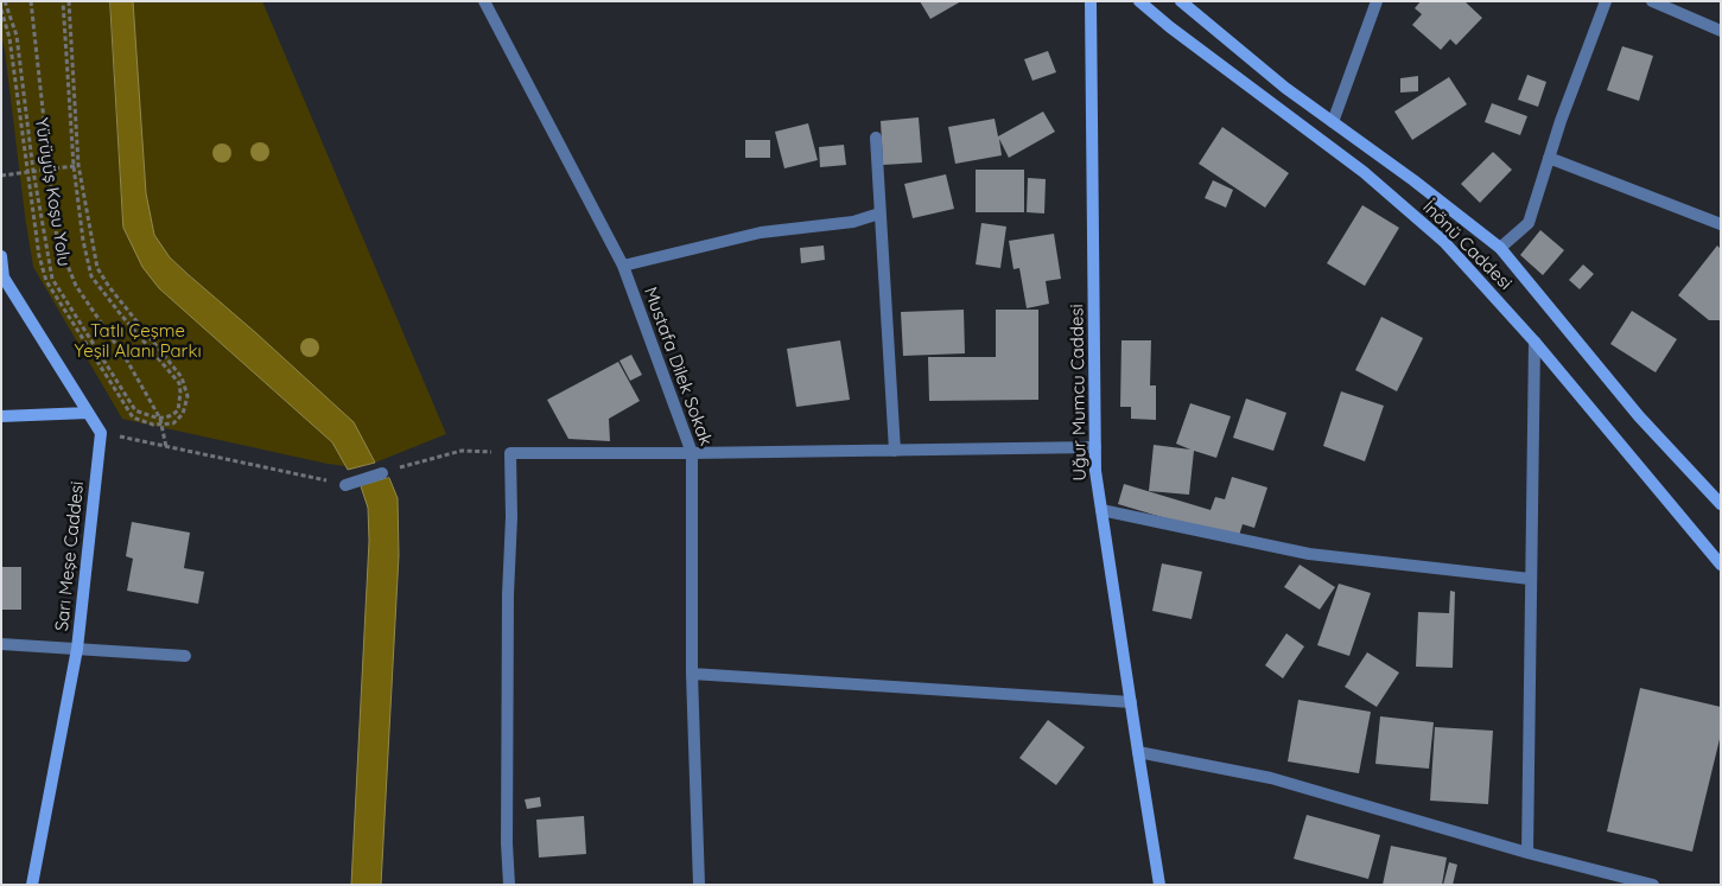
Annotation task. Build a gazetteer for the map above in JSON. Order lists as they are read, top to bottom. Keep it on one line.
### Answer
{"streets":{"street":["İnönü Caddesi","Mustafa Dilek Sokak","Uğur Mumcu Caddesi","Sarı Meşe Caddesi"],"path":["Yürüyüş Koşu Yolu"]},"parks":["Tatlı Çeşme Yeşil Alanı Parkı"]}
